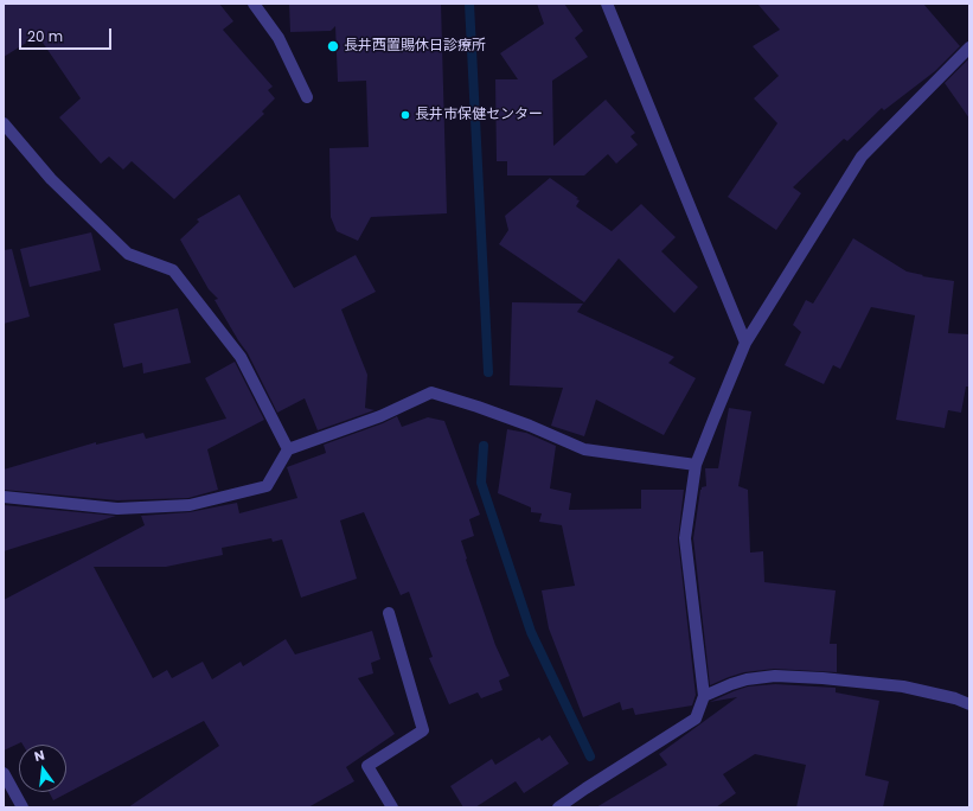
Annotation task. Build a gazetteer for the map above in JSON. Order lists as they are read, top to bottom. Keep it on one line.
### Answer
{"places":["長井西置賜休日診療所","長井市保健センター"],"scale_bar":"20 m","north":"top"}
